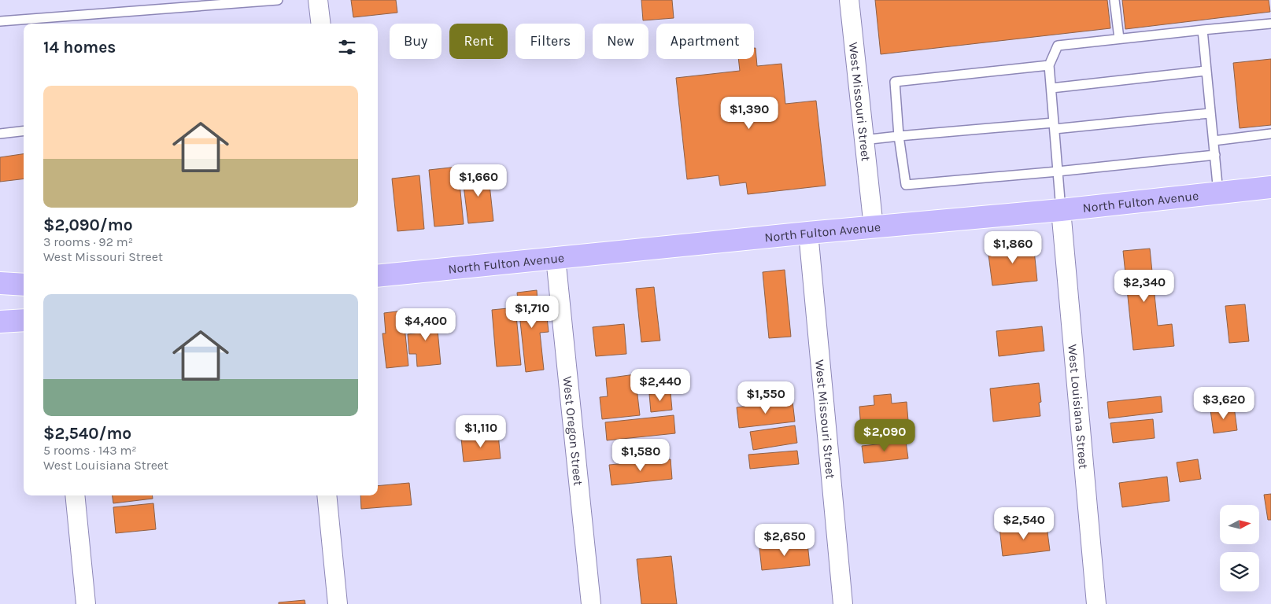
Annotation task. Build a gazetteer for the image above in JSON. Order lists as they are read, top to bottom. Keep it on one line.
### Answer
{"streets":{"main road":["North Fulton Avenue"],"street":["West Missouri Street","West Louisiana Street","West Oregon Street"]},"crossings":[["West Missouri Street","North Fulton Avenue"],["North Fulton Avenue","West Louisiana Street"],["North Fulton Avenue","West Oregon Street"]],"north":"right","page":{"chip":["Buy","Rent","Filters","New","Apartment"],"heading":"14 homes","list":[{"name":"$2,090/mo","note":"3 rooms · 92 m² · West Missouri Street"},{"name":"$2,540/mo","note":"5 rooms · 143 m² · West Louisiana Street"}],"price":["$1,390","$1,660","$1,860","$2,340","$1,710","$4,400","$2,440","$1,550","$3,620","$1,110","$2,090","$1,580","$2,540","$2,650"]}}
